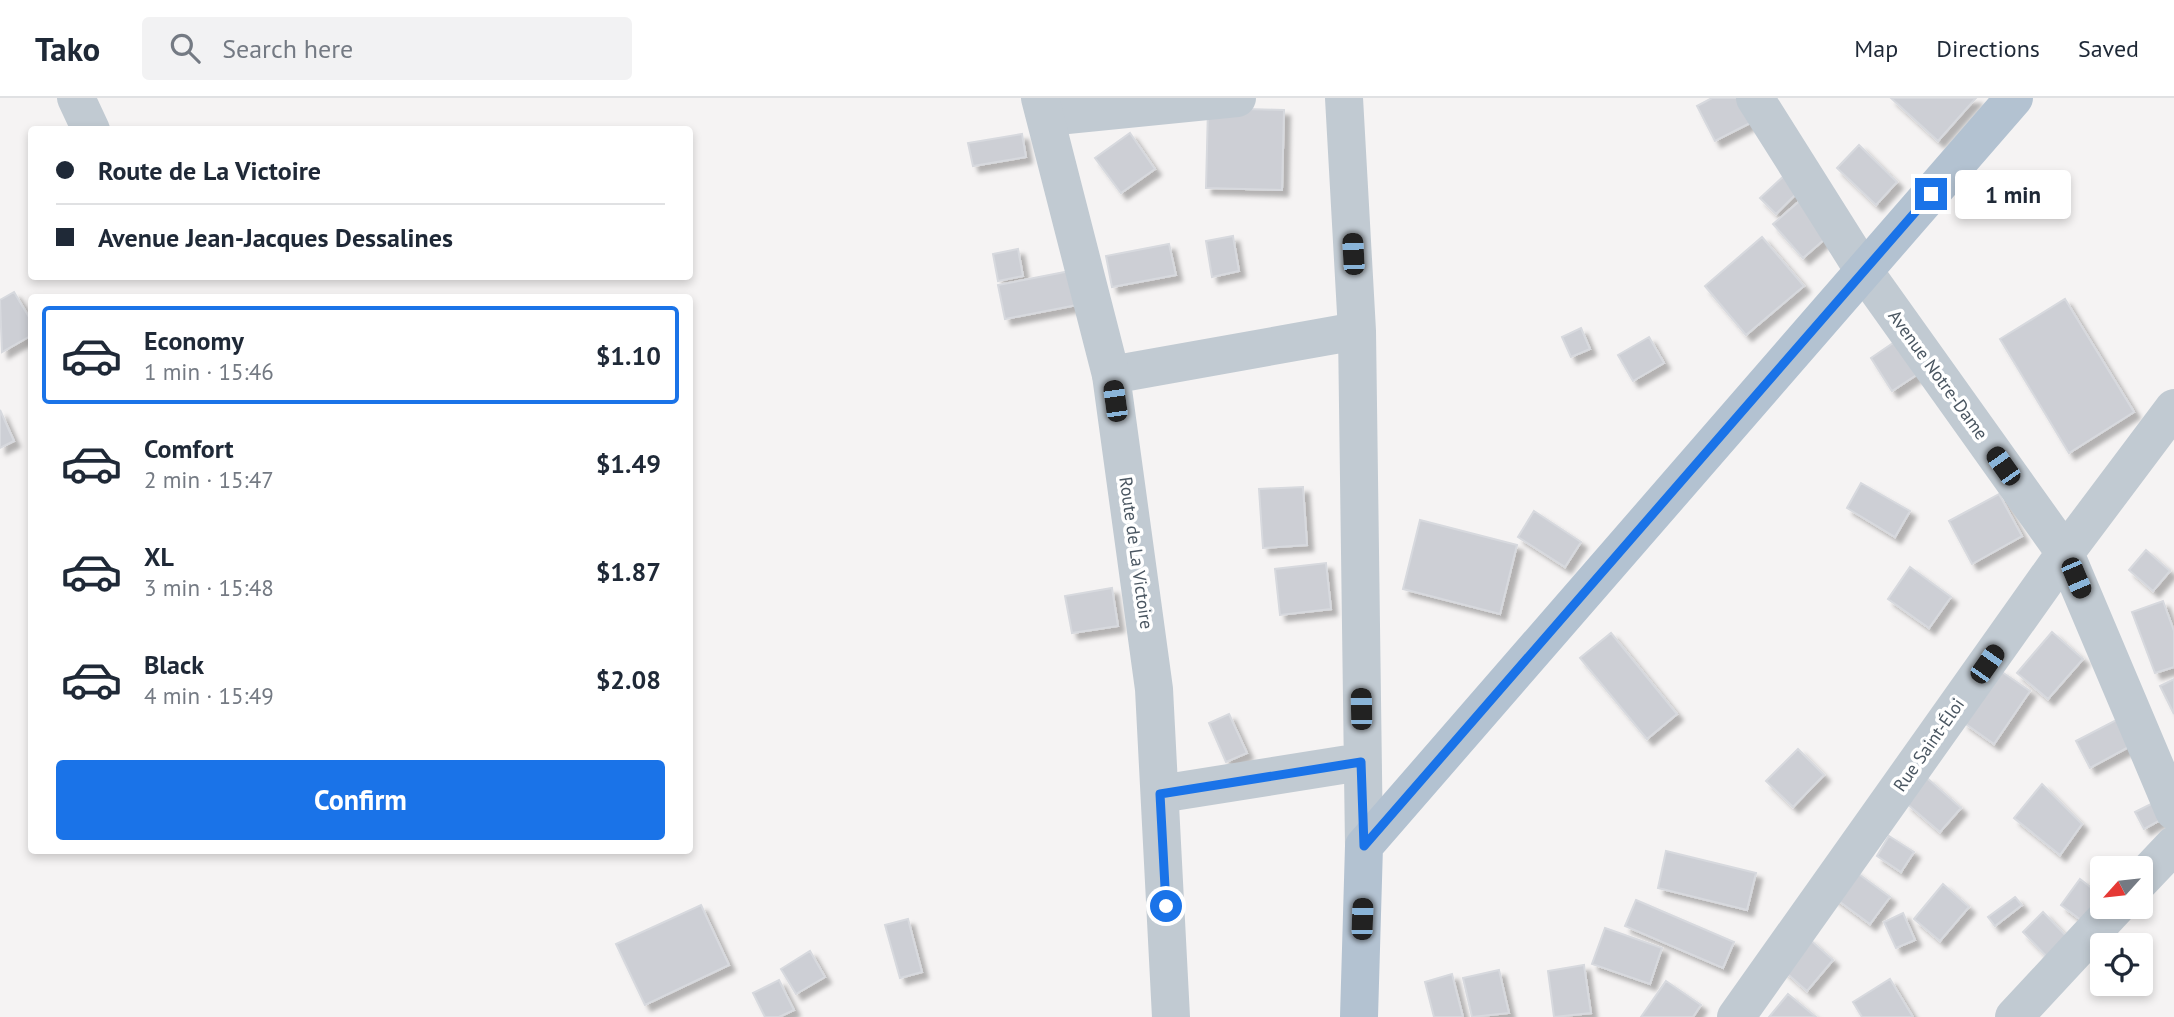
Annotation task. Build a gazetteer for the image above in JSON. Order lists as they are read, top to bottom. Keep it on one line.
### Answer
{"streets":{"street":["Avenue Notre-Dame","Route de La Victoire","Rue Saint-Éloi"]},"crossings":[["Avenue Notre-Dame","Rue Saint-Éloi"]],"north":"bottom left","page":{"header":"Tako","search":"Search here","nav":["Map","Directions","Saved"],"banner":["Route de La Victoire","Avenue Jean-Jacques Dessalines"],"bubble":"1 min","list":[{"name":"Economy","note":"1 min · 15:46","value":"$1.10"},{"name":"Comfort","note":"2 min · 15:47","value":"$1.49"},{"name":"XL","note":"3 min · 15:48","value":"$1.87"},{"name":"Black","note":"4 min · 15:49","value":"$2.08"}],"buttons":"Confirm"}}
